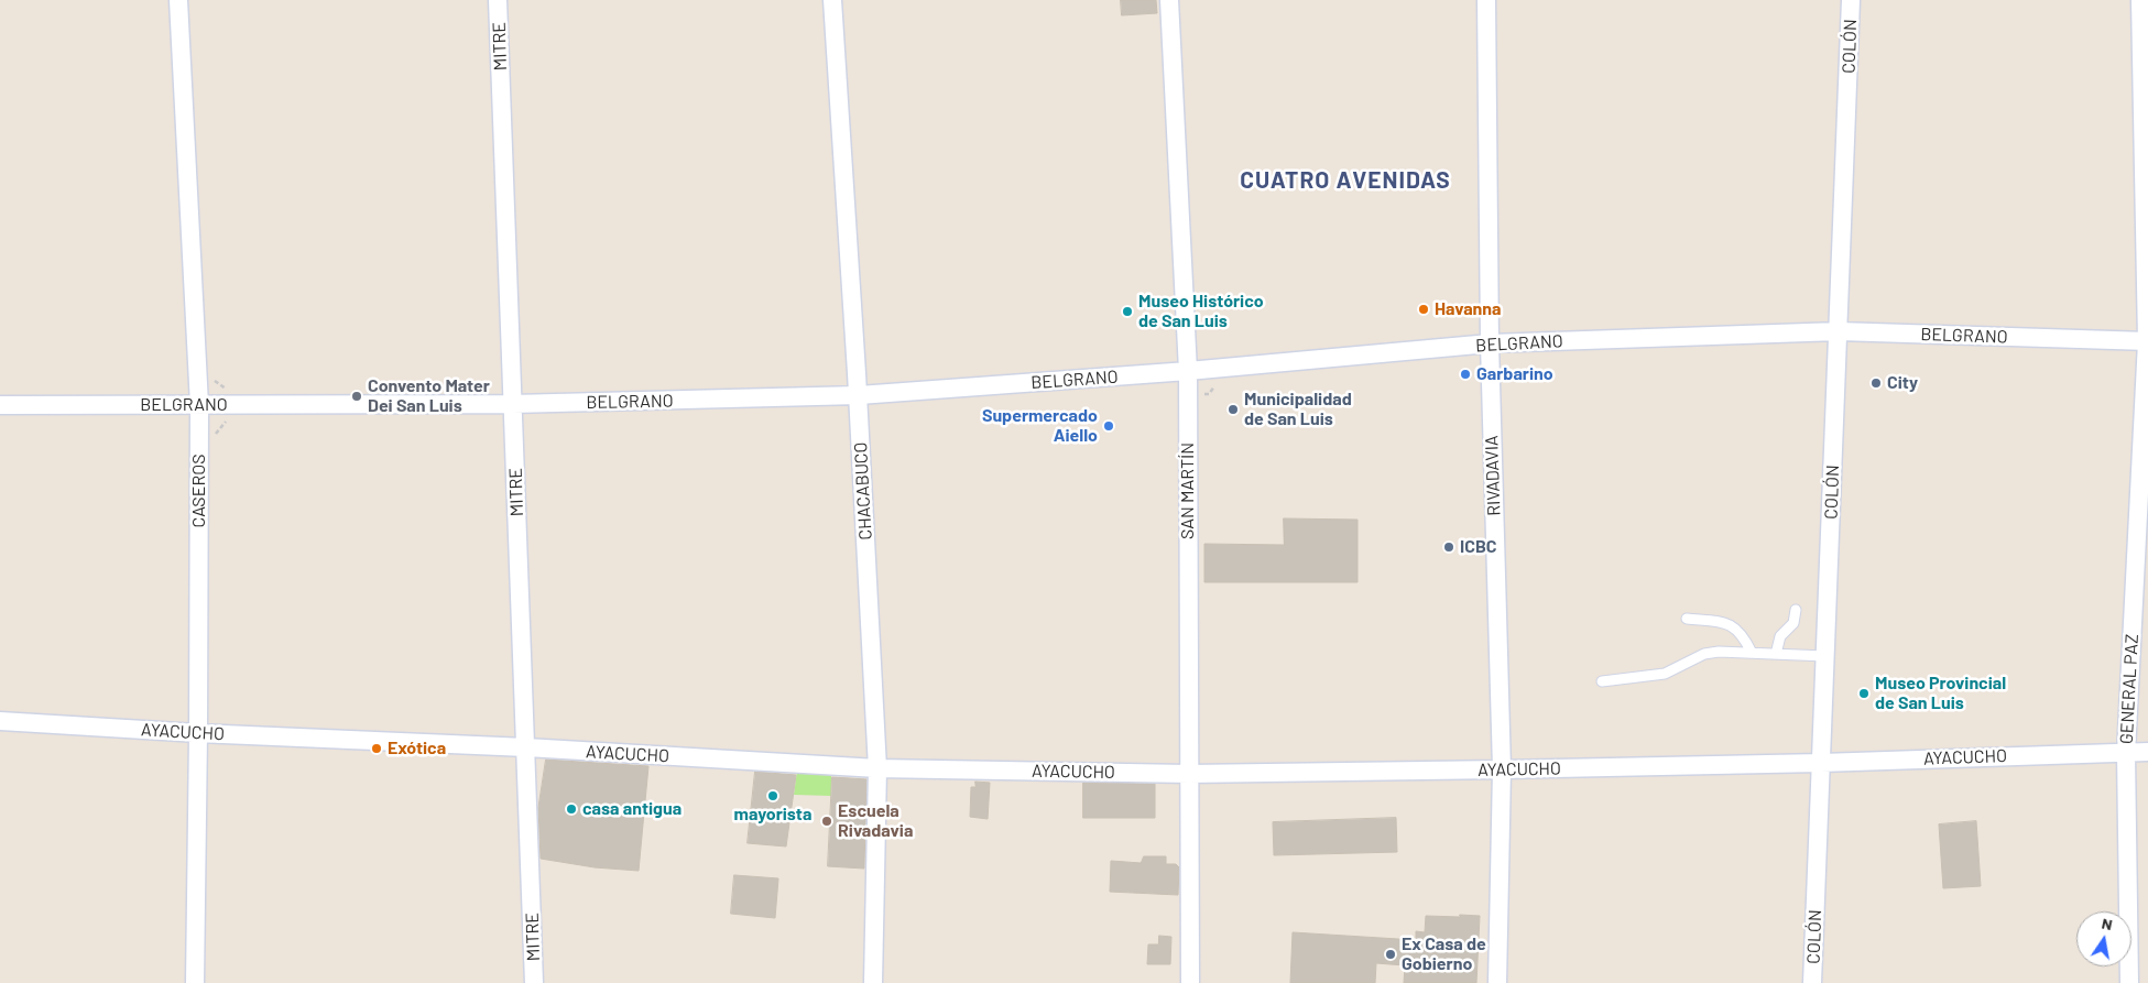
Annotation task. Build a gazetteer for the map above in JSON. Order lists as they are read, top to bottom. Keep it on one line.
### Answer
{"streets":{"street":["MITRE","COLÓN","BELGRANO","RIVADAVIA","CASEROS","CHACABUCO","SAN MARTÍN","GENERAL PAZ","AYACUCHO"]},"crossings":[["MITRE","BELGRANO"],["MITRE","AYACUCHO"],["COLÓN","BELGRANO"],["COLÓN","AYACUCHO"],["BELGRANO","RIVADAVIA"],["BELGRANO","CASEROS"],["BELGRANO","CHACABUCO"],["BELGRANO","SAN MARTÍN"],["BELGRANO","GENERAL PAZ"],["RIVADAVIA","AYACUCHO"],["CASEROS","AYACUCHO"],["CHACABUCO","AYACUCHO"],["SAN MARTÍN","AYACUCHO"],["GENERAL PAZ","AYACUCHO"]],"districts":["CUATRO AVENIDAS"],"places":["Havanna","Museo Histórico de San Luis","Garbarino","City","Convento Mater Dei San Luis","Municipalidad de San Luis","Supermercado Aiello","ICBC","Museo Provincial de San Luis","Exótica","mayorista","casa antigua","Escuela Rivadavia","Ex Casa de Gobierno"],"north":"top"}
